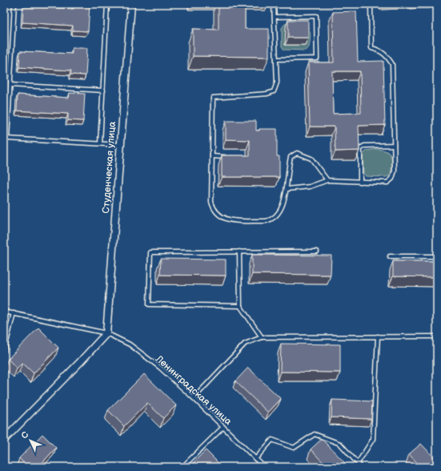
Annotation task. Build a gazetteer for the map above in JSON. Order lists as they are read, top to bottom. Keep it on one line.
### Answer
{"streets":{"street":["Студенческая улица"],"lane":["Ленинградская улица"]},"crossings":[["Студенческая улица","Ленинградская улица"]],"north":"top left"}
